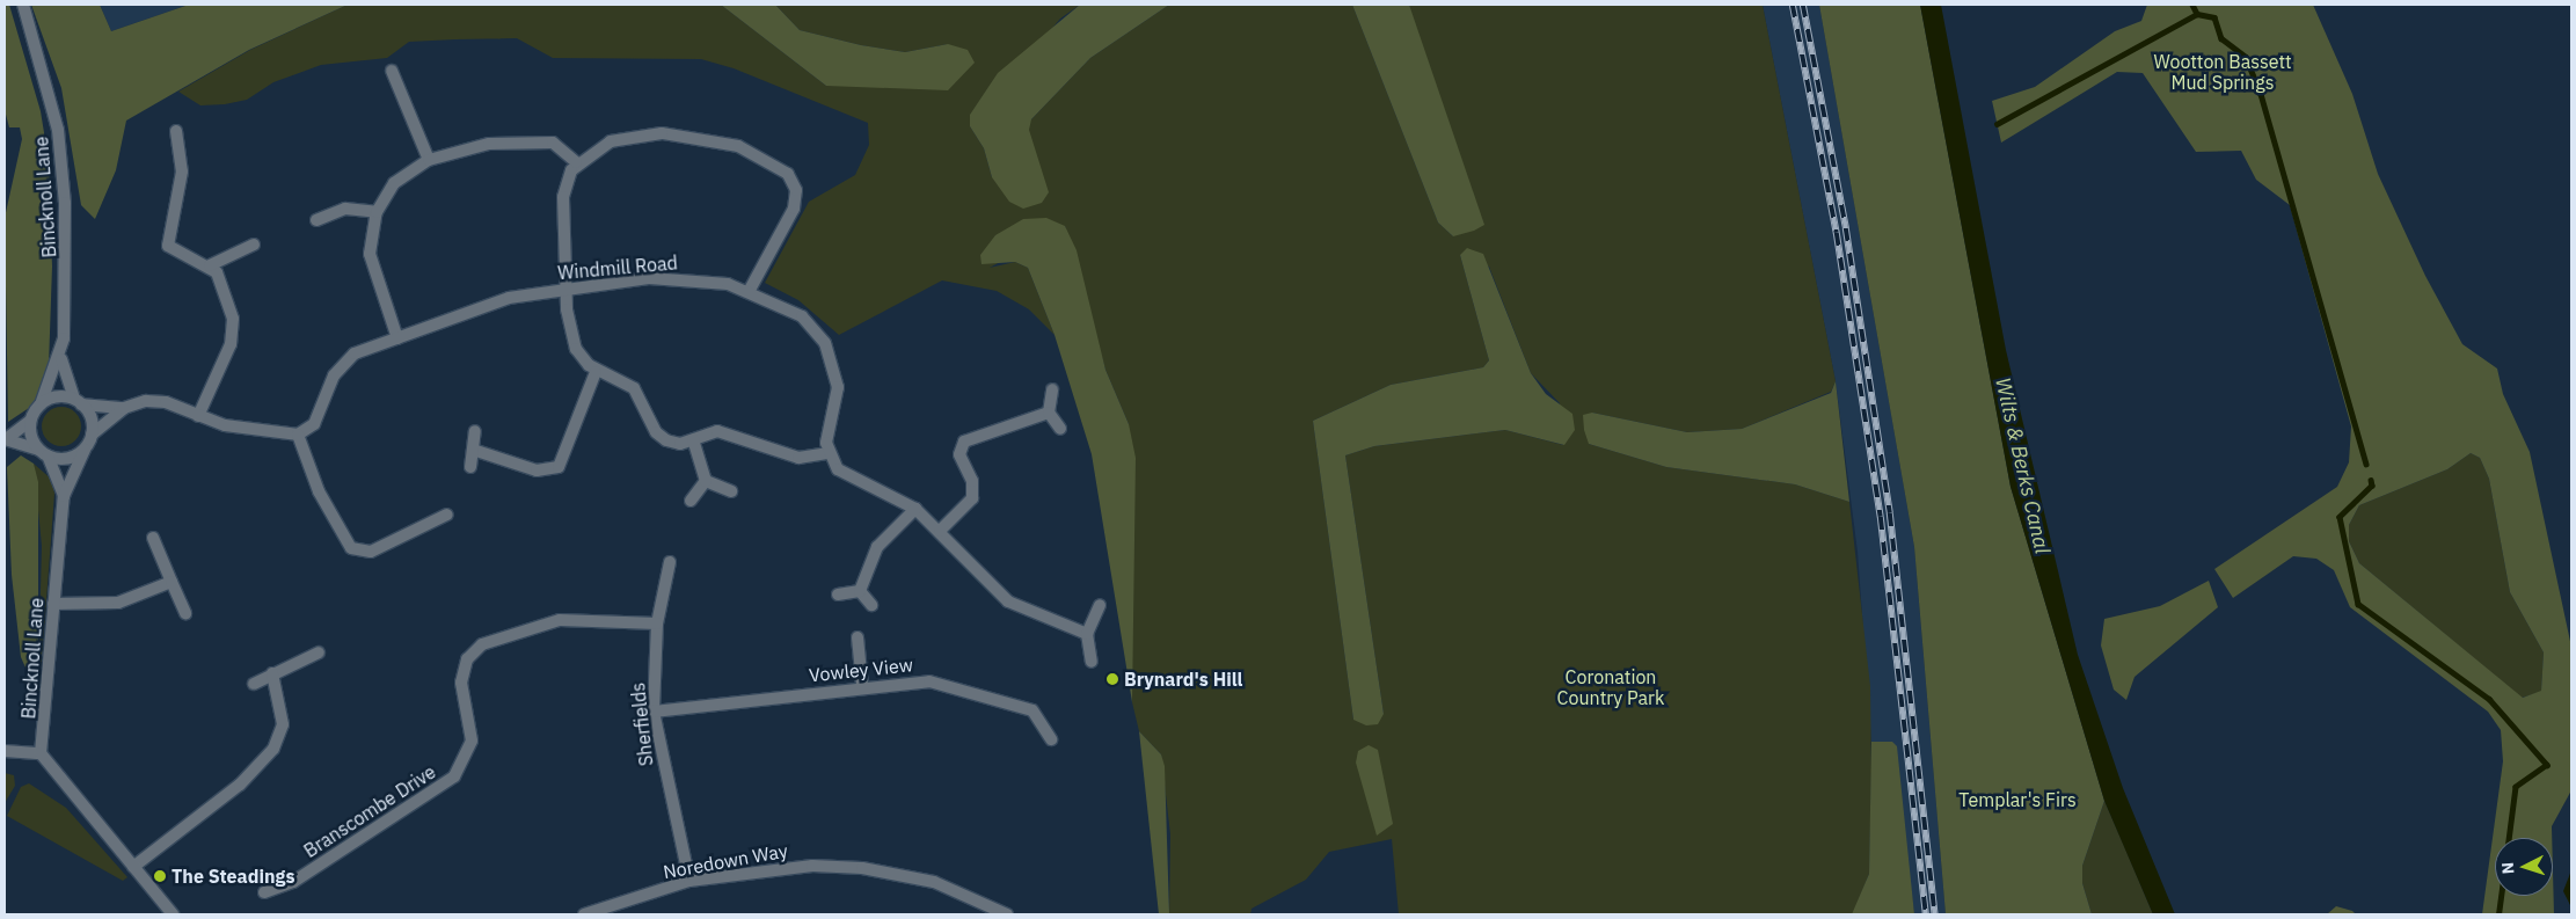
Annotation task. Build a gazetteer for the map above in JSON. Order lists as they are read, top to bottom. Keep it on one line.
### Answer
{"streets":{"street":["Bincknoll Lane","Windmill Road","Vowley View","Sherfields","Branscombe Drive","Noredown Way"]},"crossings":[["Vowley View","Sherfields"],["Sherfields","Branscombe Drive"],["Sherfields","Noredown Way"]],"water":["Wilts & Berks Canal"],"parks":["Wootton Bassett Mud Springs","Coronation Country Park","Templar's Firs"],"places":["Brynard's Hill","The Steadings"],"north":"left"}
